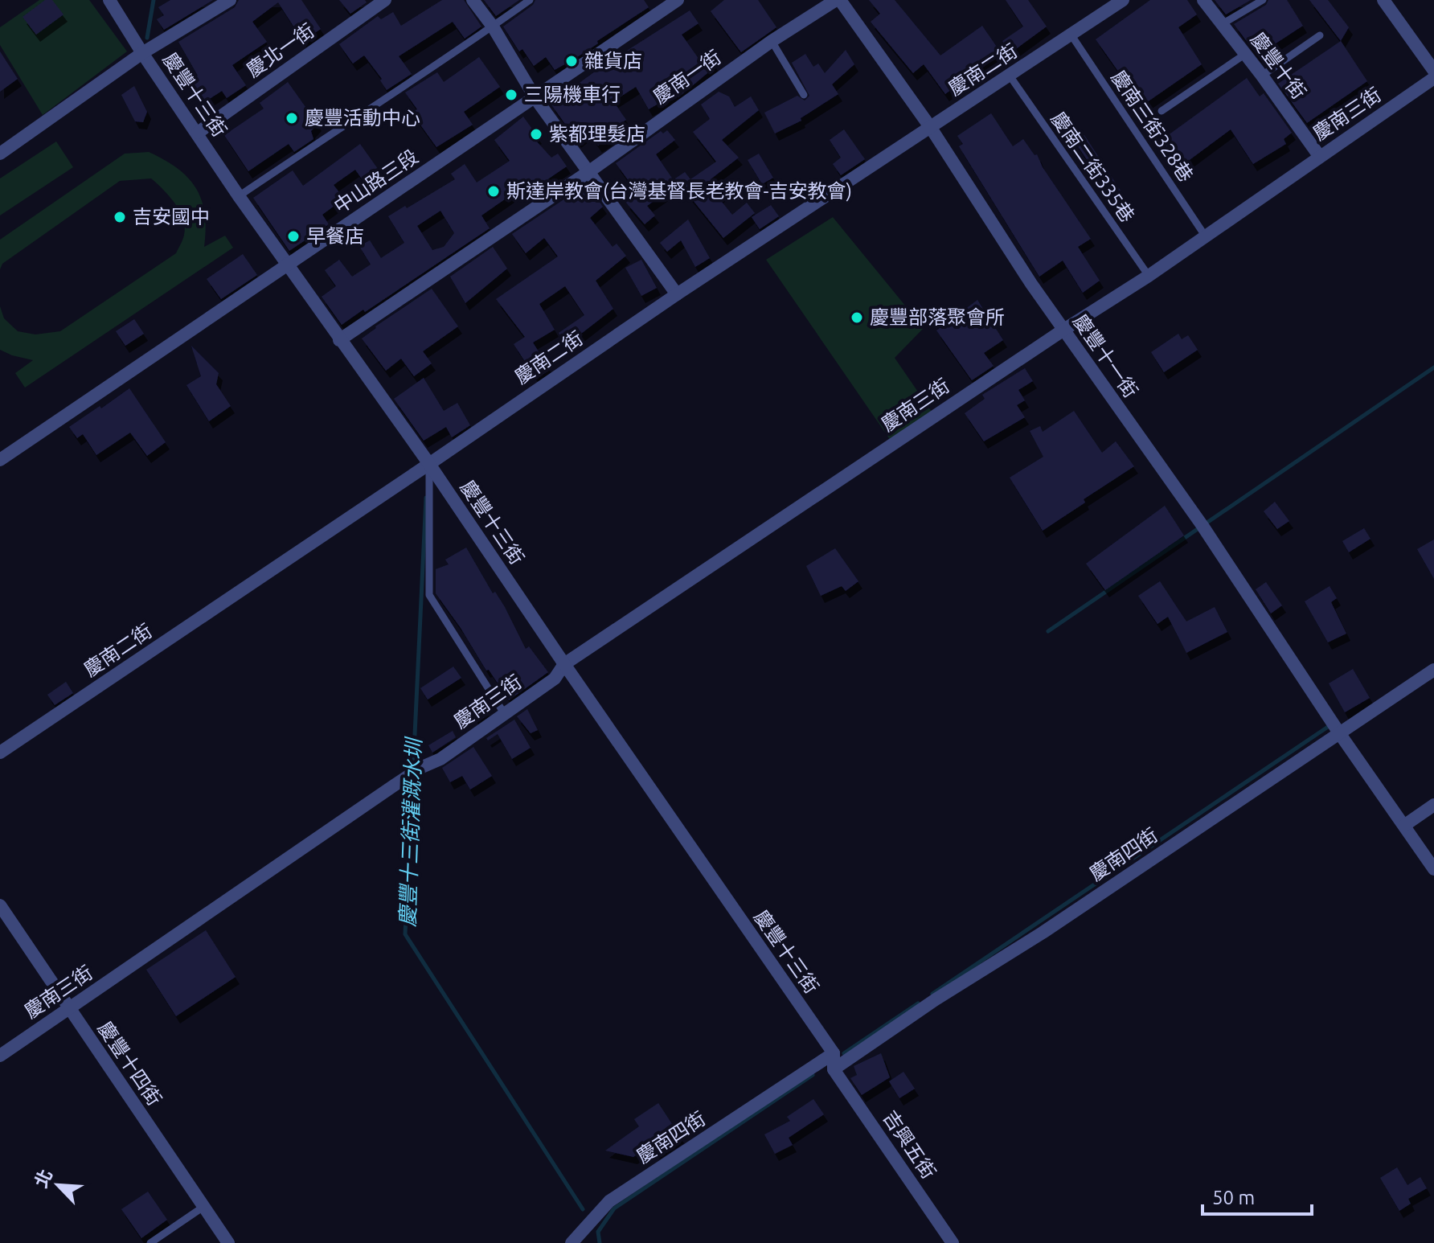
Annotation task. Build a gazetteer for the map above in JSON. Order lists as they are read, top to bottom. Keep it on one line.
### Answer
{"streets":{"street":["慶北一街","慶豐十街","慶南二街","慶南一街","慶豐十三街","慶南三街","中山路三段","慶豐十一街","慶南四街","慶豐十四街","吉興五街"],"lane":["慶南三街328巷","慶南二街335巷"]},"crossings":[["慶北一街","慶豐十三街"],["慶豐十街","慶南三街"],["慶南二街","慶豐十三街"],["慶南二街","慶南三街328巷"],["慶南二街","慶南二街335巷"],["慶南二街","慶豐十一街"],["慶南一街","慶豐十三街"],["慶南一街","慶豐十一街"],["慶豐十三街","慶南三街"],["慶豐十三街","中山路三段"],["慶豐十三街","慶南四街"],["慶南三街","慶南三街328巷"],["慶南三街","慶南二街335巷"],["慶南三街","慶豐十一街"],["慶南三街","慶豐十四街"],["慶豐十一街","慶南四街"],["慶南四街","吉興五街"]],"water":["慶豐十三街灌溉水圳"],"places":["雜貨店","三陽機車行","慶豐活動中心","紫都理髮店","斯達岸教會(台灣基督長老教會-吉安教會)","吉安國中","早餐店","慶豐部落聚會所"],"scale_bar":"50 m","north":"top left"}
